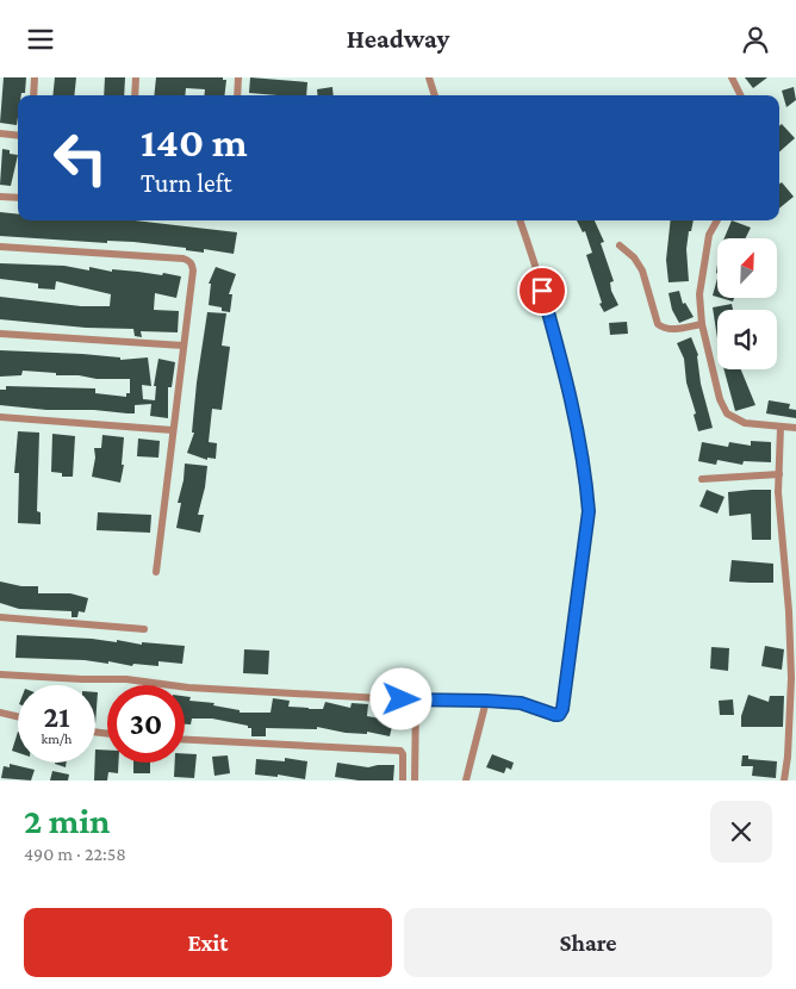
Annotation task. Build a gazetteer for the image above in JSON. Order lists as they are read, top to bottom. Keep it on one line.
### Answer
{"north":"top right","page":{"header":"Headway","turn":["140 m","Turn left"],"speed":"21 km/h","limit":"30","heading":["2 min","490 m · 22:58"],"buttons":["Exit","Share"]}}
